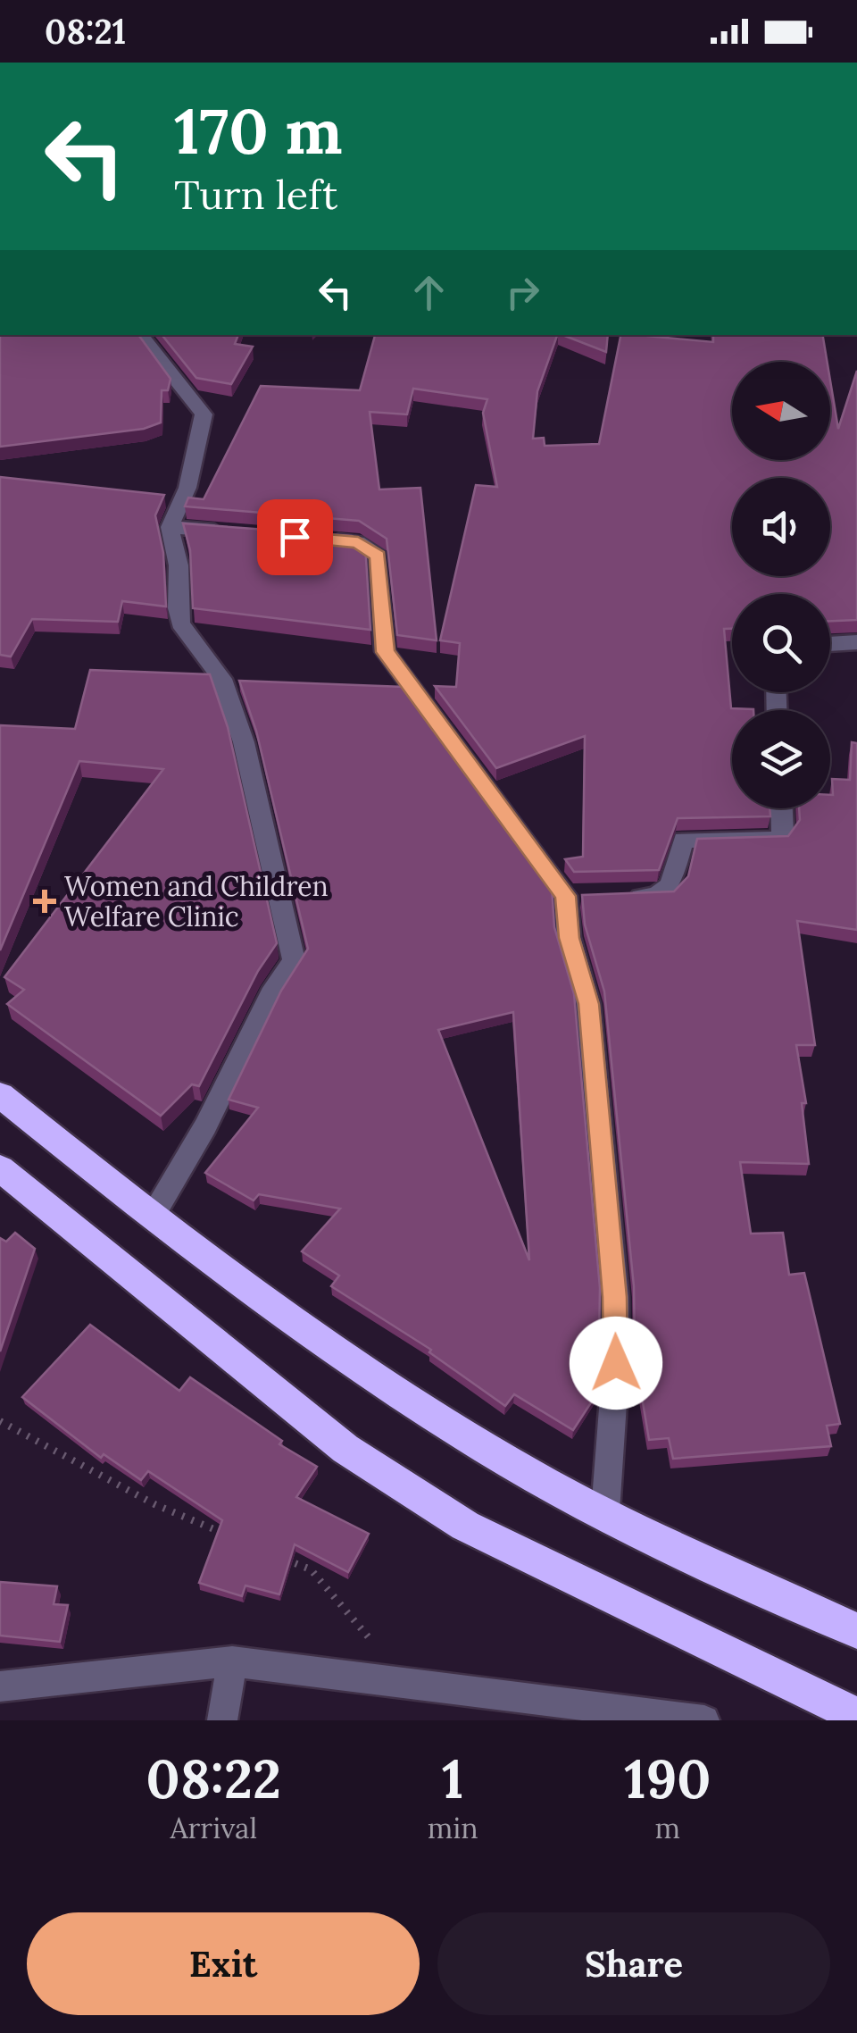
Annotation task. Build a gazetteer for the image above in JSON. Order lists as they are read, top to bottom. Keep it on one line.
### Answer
{"places":{"health":["Women and Children Welfare Clinic"]},"north":"left","page":{"status":"08:21","turn":["170 m","Turn left"],"eta":["08:22","Arrival","1","min","190","m"],"buttons":["Exit","Share"]}}
